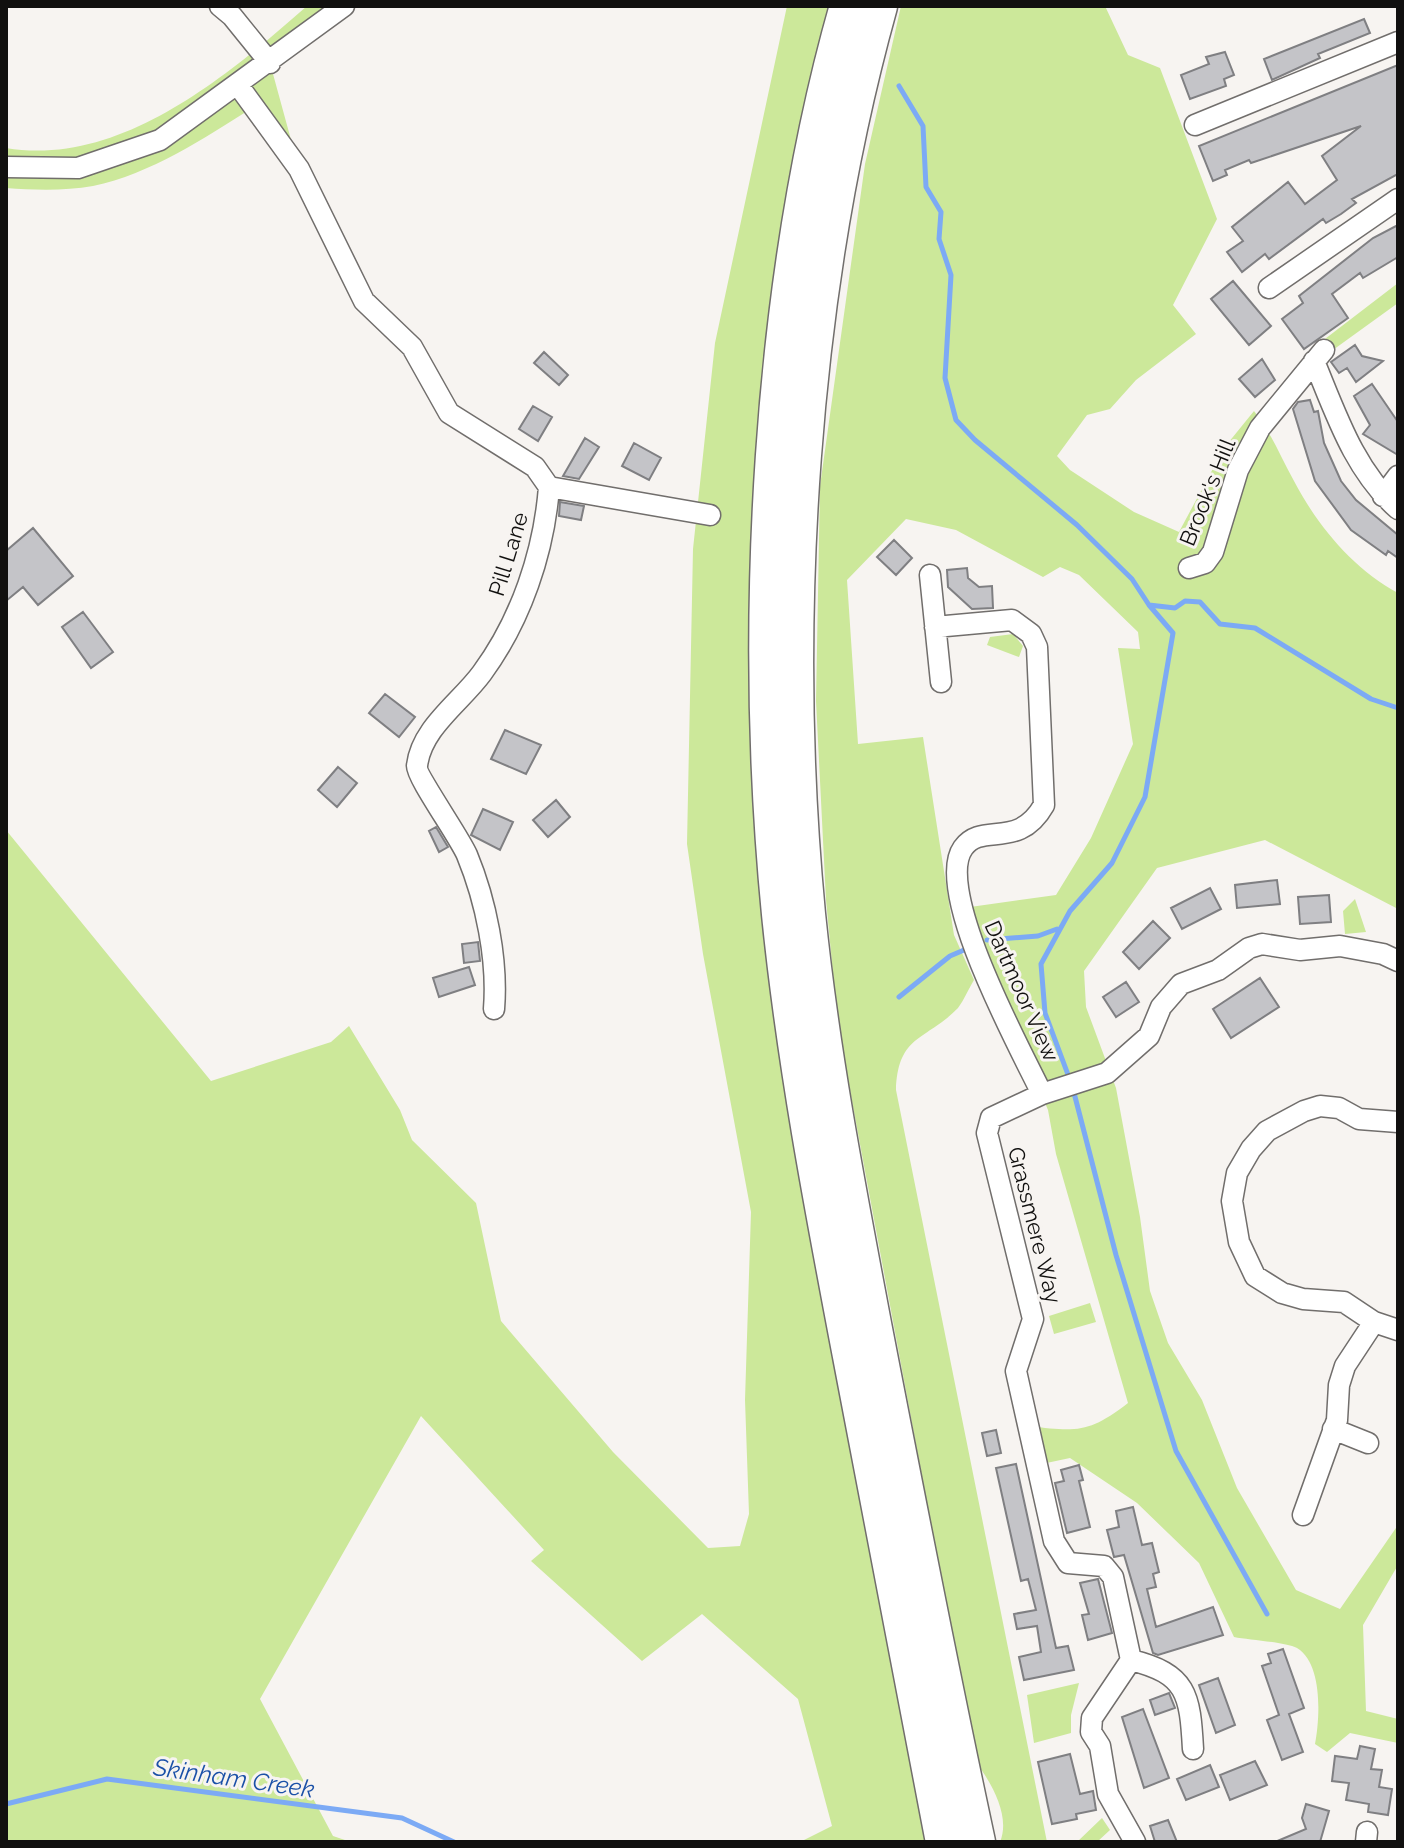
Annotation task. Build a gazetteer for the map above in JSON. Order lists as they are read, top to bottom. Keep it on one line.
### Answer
{"streets":{"street":["Brook's Hill","Pill Lane","Dartmoor View","Grassmere Way"]},"crossings":[["Dartmoor View","Grassmere Way"]],"water":["Skinham Creek"]}
